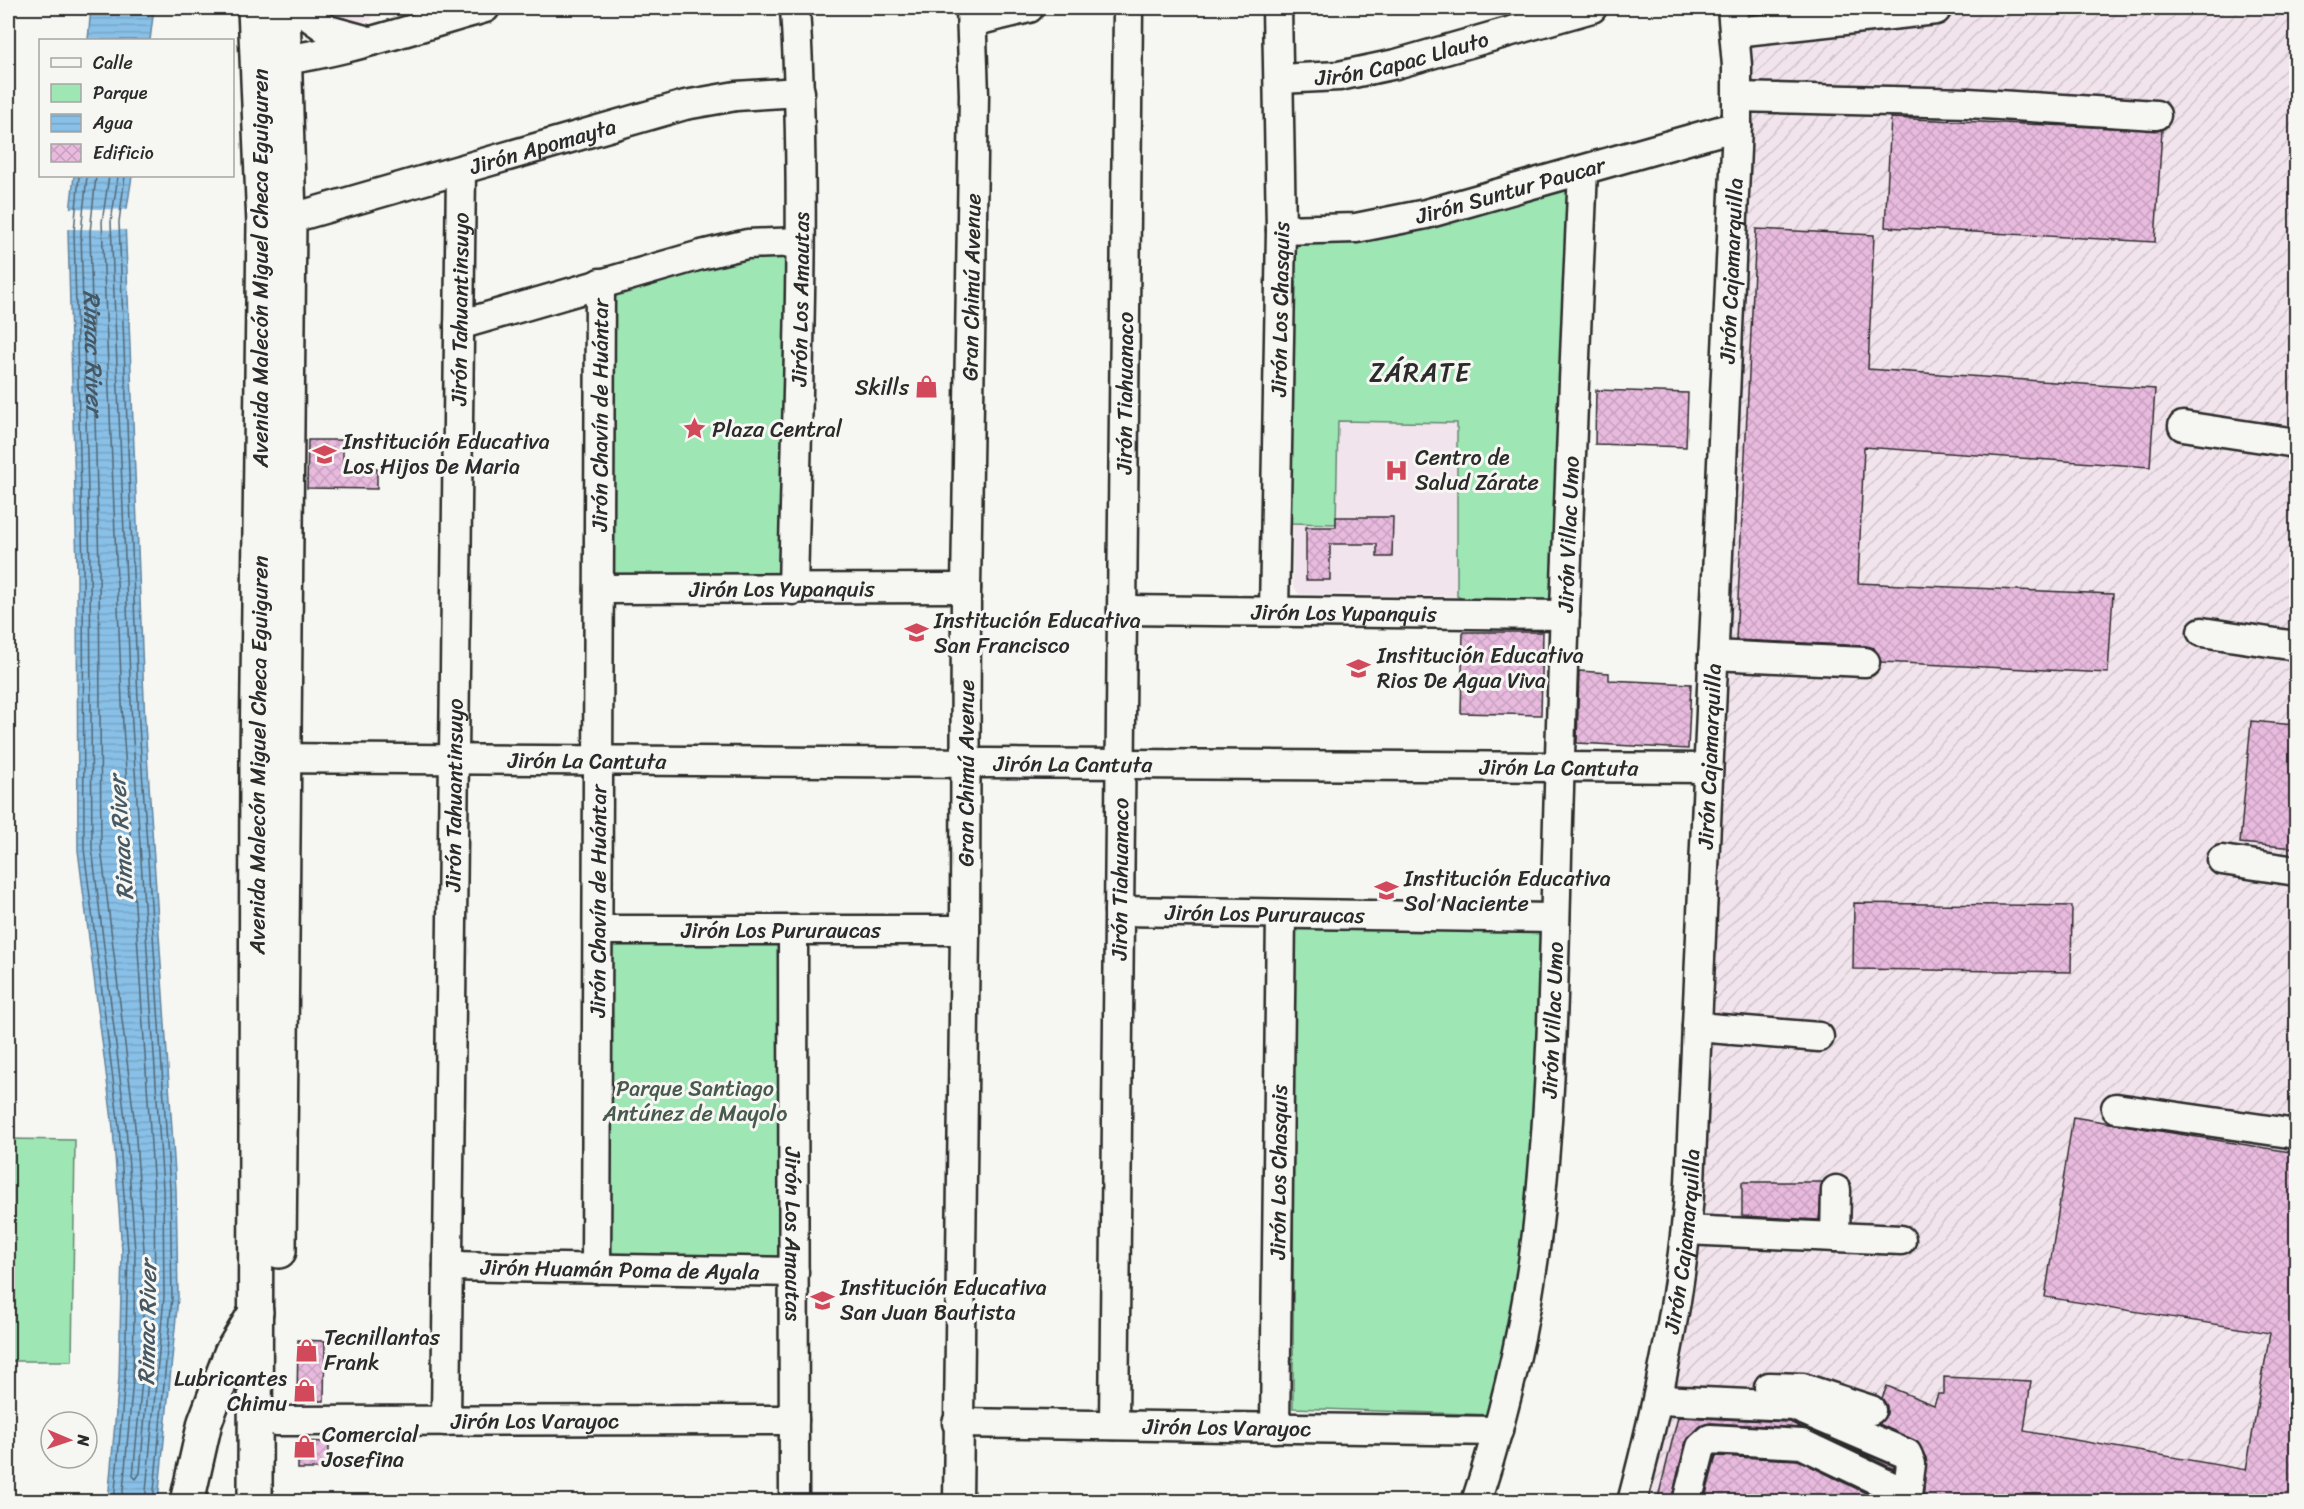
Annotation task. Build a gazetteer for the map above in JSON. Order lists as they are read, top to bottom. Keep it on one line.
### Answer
{"streets":{"main road":["Avenida Malecón Miguel Checa Eguiguren"],"street":["Jirón Capac Llauto","Jirón Apomayta","Jirón Suntur Paucar","Jirón Cajamarquilla","Gran Chimú Avenue","Jirón Los Amautas","Jirón Los Chasquis","Jirón Tahuantinsuyo","Jirón Tiahuanaco","Jirón Chavín de Huántar","Jirón Villac Umo","Jirón Los Yupanquis","Jirón La Cantuta","Jirón Los Pururaucas","Jirón Huamán Poma de Ayala","Jirón Los Varayoc"]},"crossings":[["Jirón Capac Llauto","Jirón Los Chasquis"],["Jirón Apomayta","Avenida Malecón Miguel Checa Eguiguren"],["Jirón Apomayta","Jirón Los Amautas"],["Jirón Apomayta","Jirón Tahuantinsuyo"],["Jirón Suntur Paucar","Jirón Cajamarquilla"],["Jirón Suntur Paucar","Jirón Los Chasquis"],["Jirón Suntur Paucar","Jirón Villac Umo"],["Avenida Malecón Miguel Checa Eguiguren","Jirón La Cantuta"],["Avenida Malecón Miguel Checa Eguiguren","Jirón Los Varayoc"],["Jirón Cajamarquilla","Jirón La Cantuta"],["Gran Chimú Avenue","Jirón Los Yupanquis"],["Gran Chimú Avenue","Jirón La Cantuta"],["Gran Chimú Avenue","Jirón Los Pururaucas"],["Gran Chimú Avenue","Jirón Los Varayoc"],["Jirón Los Amautas","Jirón Los Yupanquis"],["Jirón Los Amautas","Jirón Los Pururaucas"],["Jirón Los Amautas","Jirón Huamán Poma de Ayala"],["Jirón Los Amautas","Jirón Los Varayoc"],["Jirón Los Chasquis","Jirón Los Yupanquis"],["Jirón Los Chasquis","Jirón Los Pururaucas"],["Jirón Los Chasquis","Jirón Los Varayoc"],["Jirón Tahuantinsuyo","Jirón La Cantuta"],["Jirón Tahuantinsuyo","Jirón Huamán Poma de Ayala"],["Jirón Tahuantinsuyo","Jirón Los Varayoc"],["Jirón Tiahuanaco","Jirón Los Yupanquis"],["Jirón Tiahuanaco","Jirón La Cantuta"],["Jirón Tiahuanaco","Jirón Los Pururaucas"],["Jirón Tiahuanaco","Jirón Los Varayoc"],["Jirón Chavín de Huántar","Jirón Los Yupanquis"],["Jirón Chavín de Huántar","Jirón La Cantuta"],["Jirón Chavín de Huántar","Jirón Los Pururaucas"],["Jirón Chavín de Huántar","Jirón Huamán Poma de Ayala"],["Jirón Villac Umo","Jirón Los Yupanquis"],["Jirón Villac Umo","Jirón La Cantuta"],["Jirón Villac Umo","Jirón Los Pururaucas"],["Jirón Villac Umo","Jirón Los Varayoc"]],"districts":["ZÁRATE"],"water":["Rimac River"],"parks":["Parque Santiago Antúnez de Mayolo"],"places":{"shop":["Skills","Tecnillantas Frank","Lubricantes Chimu","Comercial Josefina"],"place":["Plaza Central"],"school or university":["Institución Educativa Los Hijos De Maria","Institución Educativa San Francisco","Institución Educativa Rios De Agua Viva","Institución Educativa Sol Naciente","Institución Educativa San Juan Bautista"],"hospital":["Centro de Salud Zárate"]},"legend":["Calle","Parque","Agua","Edificio"],"north":"right"}
